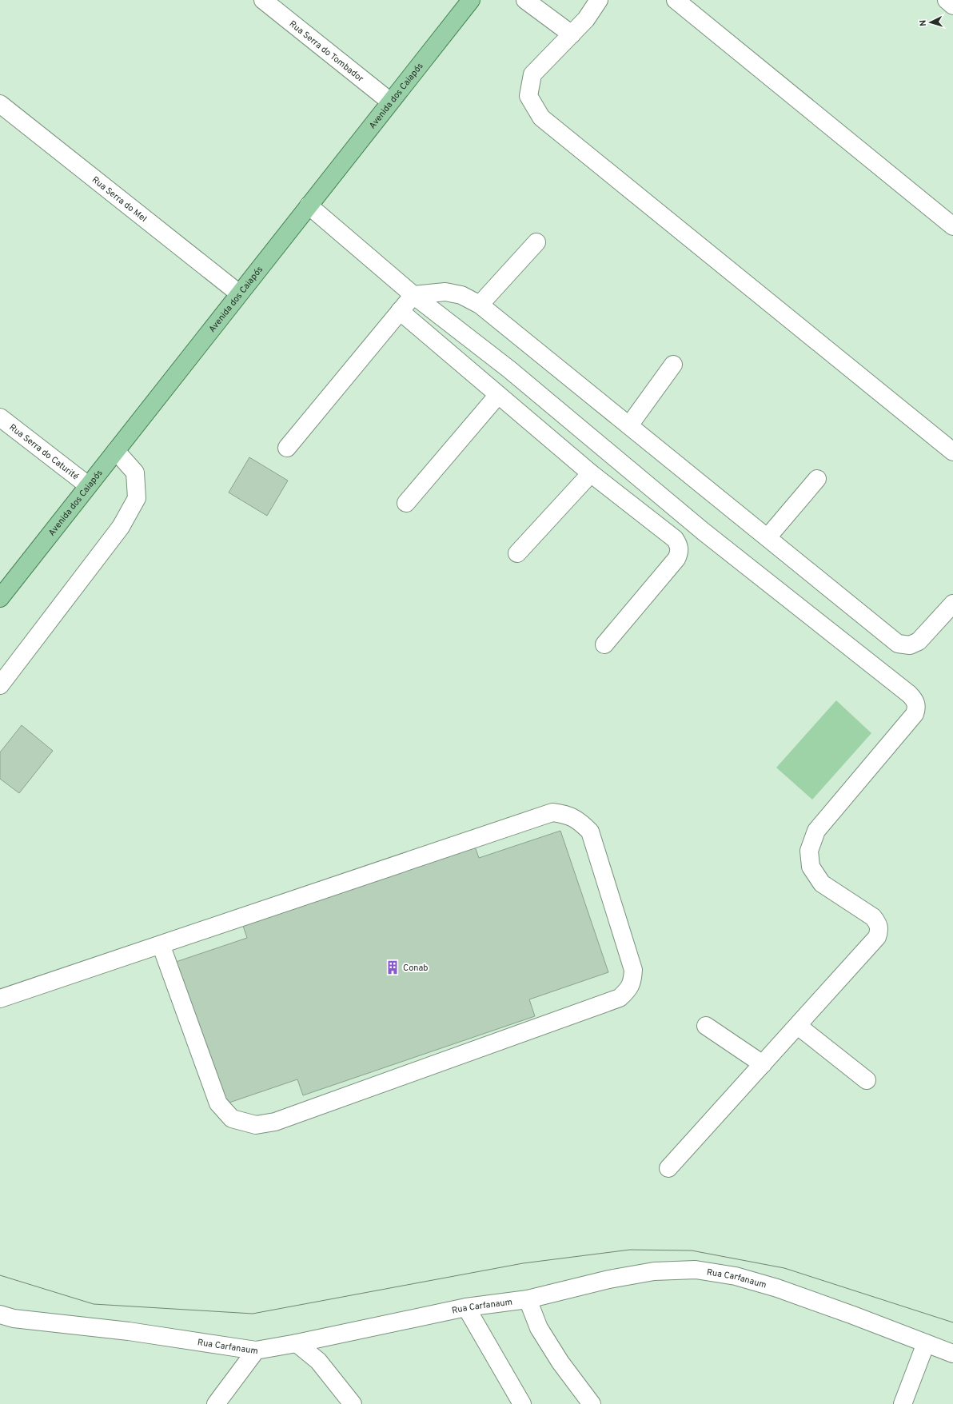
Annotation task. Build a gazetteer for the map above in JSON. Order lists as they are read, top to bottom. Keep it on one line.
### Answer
{"streets":{"main road":["Avenida dos Caiapós"],"street":["Rua Serra do Tombador","Rua Serra do Mel","Rua Serra do Caturité","Rua Carfanaum"]},"crossings":[["Rua Serra do Tombador","Avenida dos Caiapós"],["Avenida dos Caiapós","Rua Serra do Mel"],["Avenida dos Caiapós","Rua Serra do Caturité"]],"places":{"building":["Conab"]},"north":"left"}
